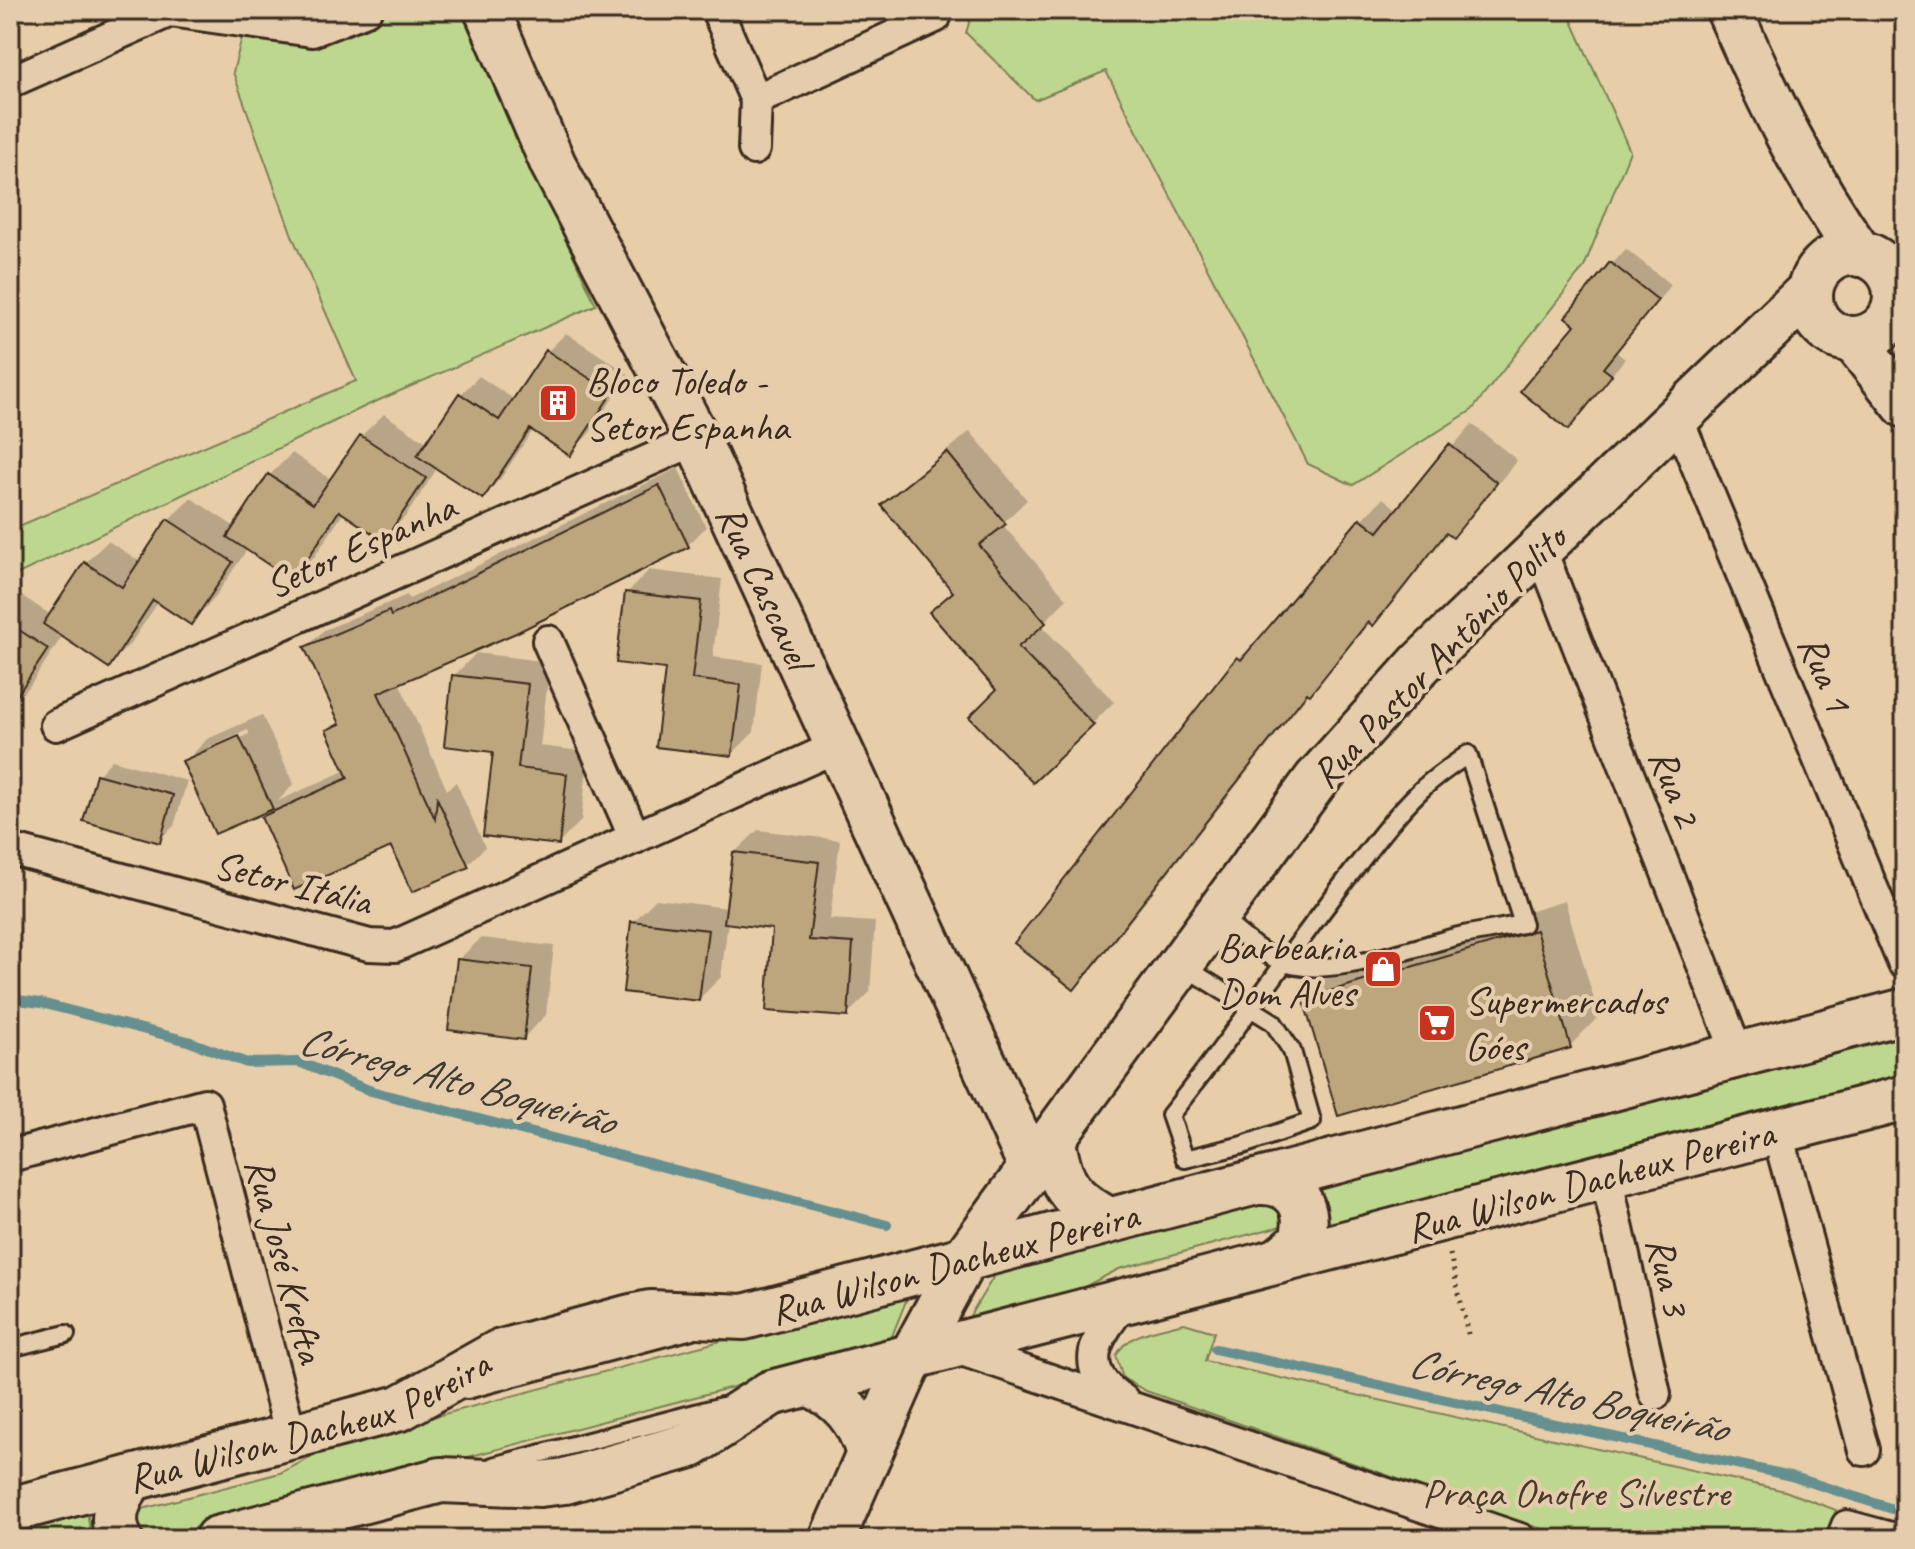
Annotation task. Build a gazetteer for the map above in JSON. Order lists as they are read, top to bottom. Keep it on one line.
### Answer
{"streets":{"main road":["Rua Cascavel","Rua Pastor Antônio Polito","Rua Wilson Dacheux Pereira"],"street":["Setor Espanha","Rua 1","Rua 2","Setor Itália","Rua José Krefta","Rua 3"]},"crossings":[["Setor Espanha","Rua Cascavel"],["Rua Cascavel","Rua Pastor Antônio Polito"],["Rua Cascavel","Setor Itália"],["Rua Cascavel","Rua Wilson Dacheux Pereira"],["Rua Pastor Antônio Polito","Rua 1"],["Rua Pastor Antônio Polito","Rua 2"],["Rua Pastor Antônio Polito","Rua Wilson Dacheux Pereira"],["Rua 2","Rua Wilson Dacheux Pereira"],["Rua Wilson Dacheux Pereira","Rua José Krefta"],["Rua Wilson Dacheux Pereira","Rua 3"]],"water":["Córrego Alto Boqueirão"],"parks":["Praça Onofre Silvestre"],"places":{"building":["Bloco Toledo - Setor Espanha"],"shop":["Barbearia Dom Alves"],"supermarket":["Supermercados Góes"]}}
